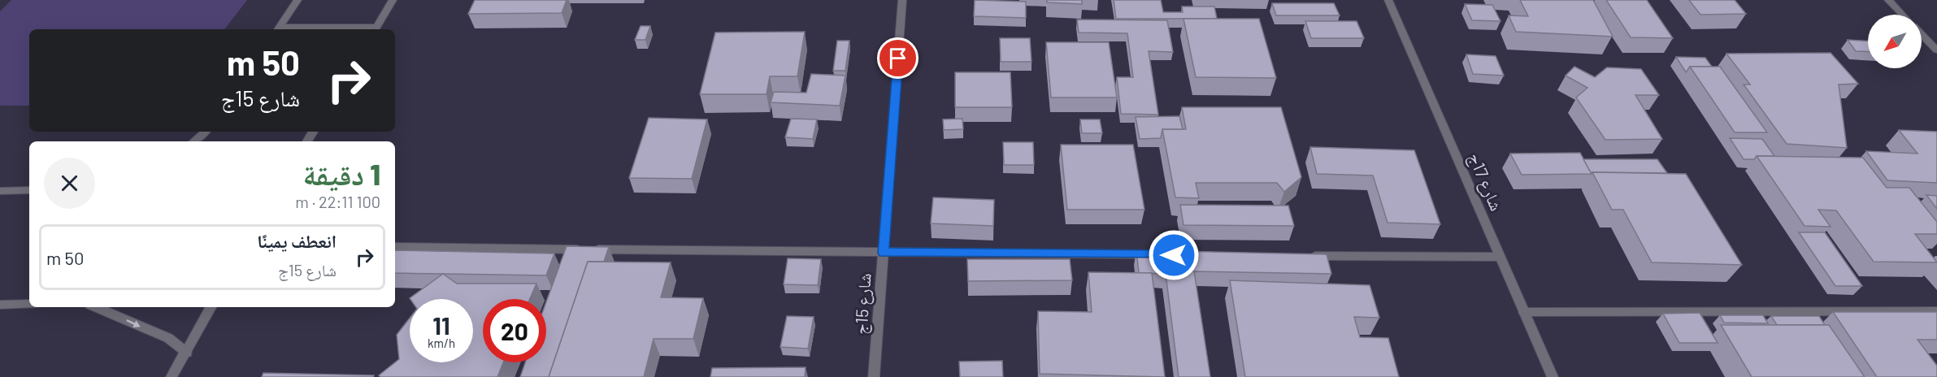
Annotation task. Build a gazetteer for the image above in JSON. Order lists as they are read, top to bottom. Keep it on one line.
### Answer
{"streets":{"street":["شارع 17ج","شارع 15ج"]},"north":"bottom left","page":{"turn":["50 m","شارع 15ج"],"heading":["1 دقيقة","100 m · 22:11"],"list":[{"name":"انعطف يمينًا","note":"شارع 15ج","value":"50 m"}],"speed":"11 km/h","limit":"20"}}
